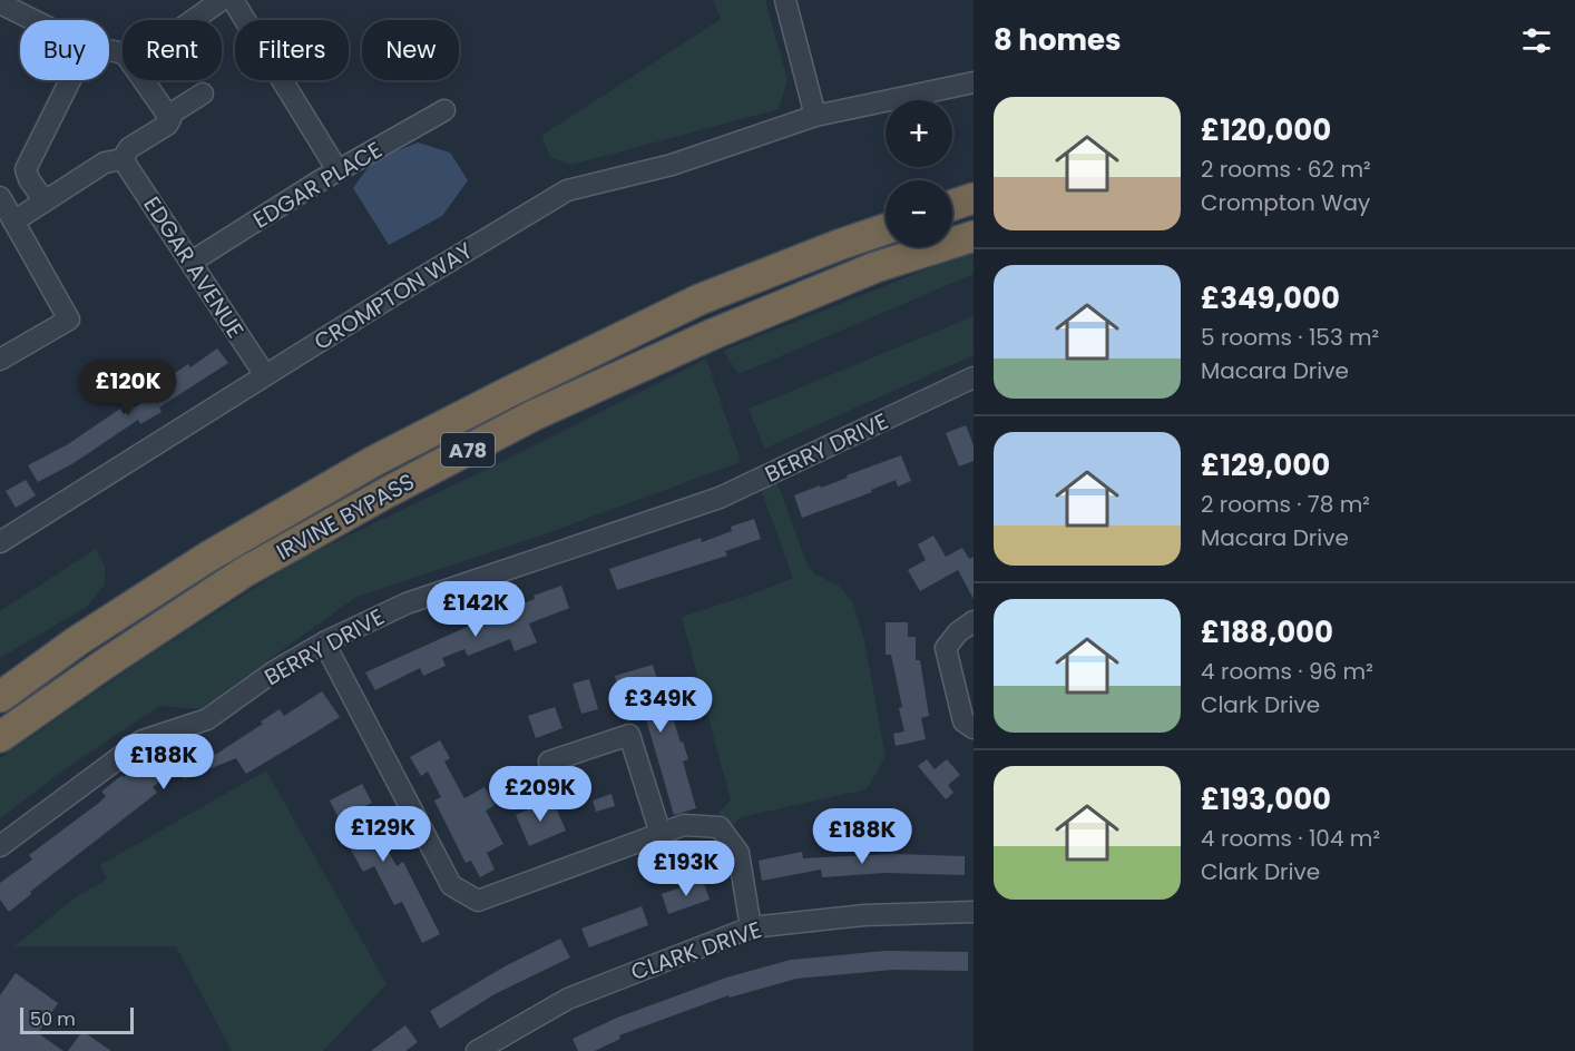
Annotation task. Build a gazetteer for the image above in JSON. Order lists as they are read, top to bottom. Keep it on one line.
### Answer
{"streets":{"highway":["A78","IRVINE BYPASS"],"street":["EDGAR PLACE","EDGAR AVENUE","CROMPTON WAY","BERRY DRIVE","CLARK DRIVE"]},"crossings":[["EDGAR PLACE","EDGAR AVENUE"],["EDGAR AVENUE","CROMPTON WAY"]],"scale_bar":"50 m","page":{"heading":"8 homes","chip":["Buy","Rent","Filters","New"],"list":[{"name":"£120,000","note":"2 rooms · 62 m² · Crompton Way"},{"name":"£349,000","note":"5 rooms · 153 m² · Macara Drive"},{"name":"£129,000","note":"2 rooms · 78 m² · Macara Drive"},{"name":"£188,000","note":"4 rooms · 96 m² · Clark Drive"},{"name":"£193,000","note":"4 rooms · 104 m² · Clark Drive"}],"map_buttons":["+","−"],"price":["£120K","£142K","£349K","£188K","£209K","£129K","£188K","£193K"],"scale":"50 m"}}
